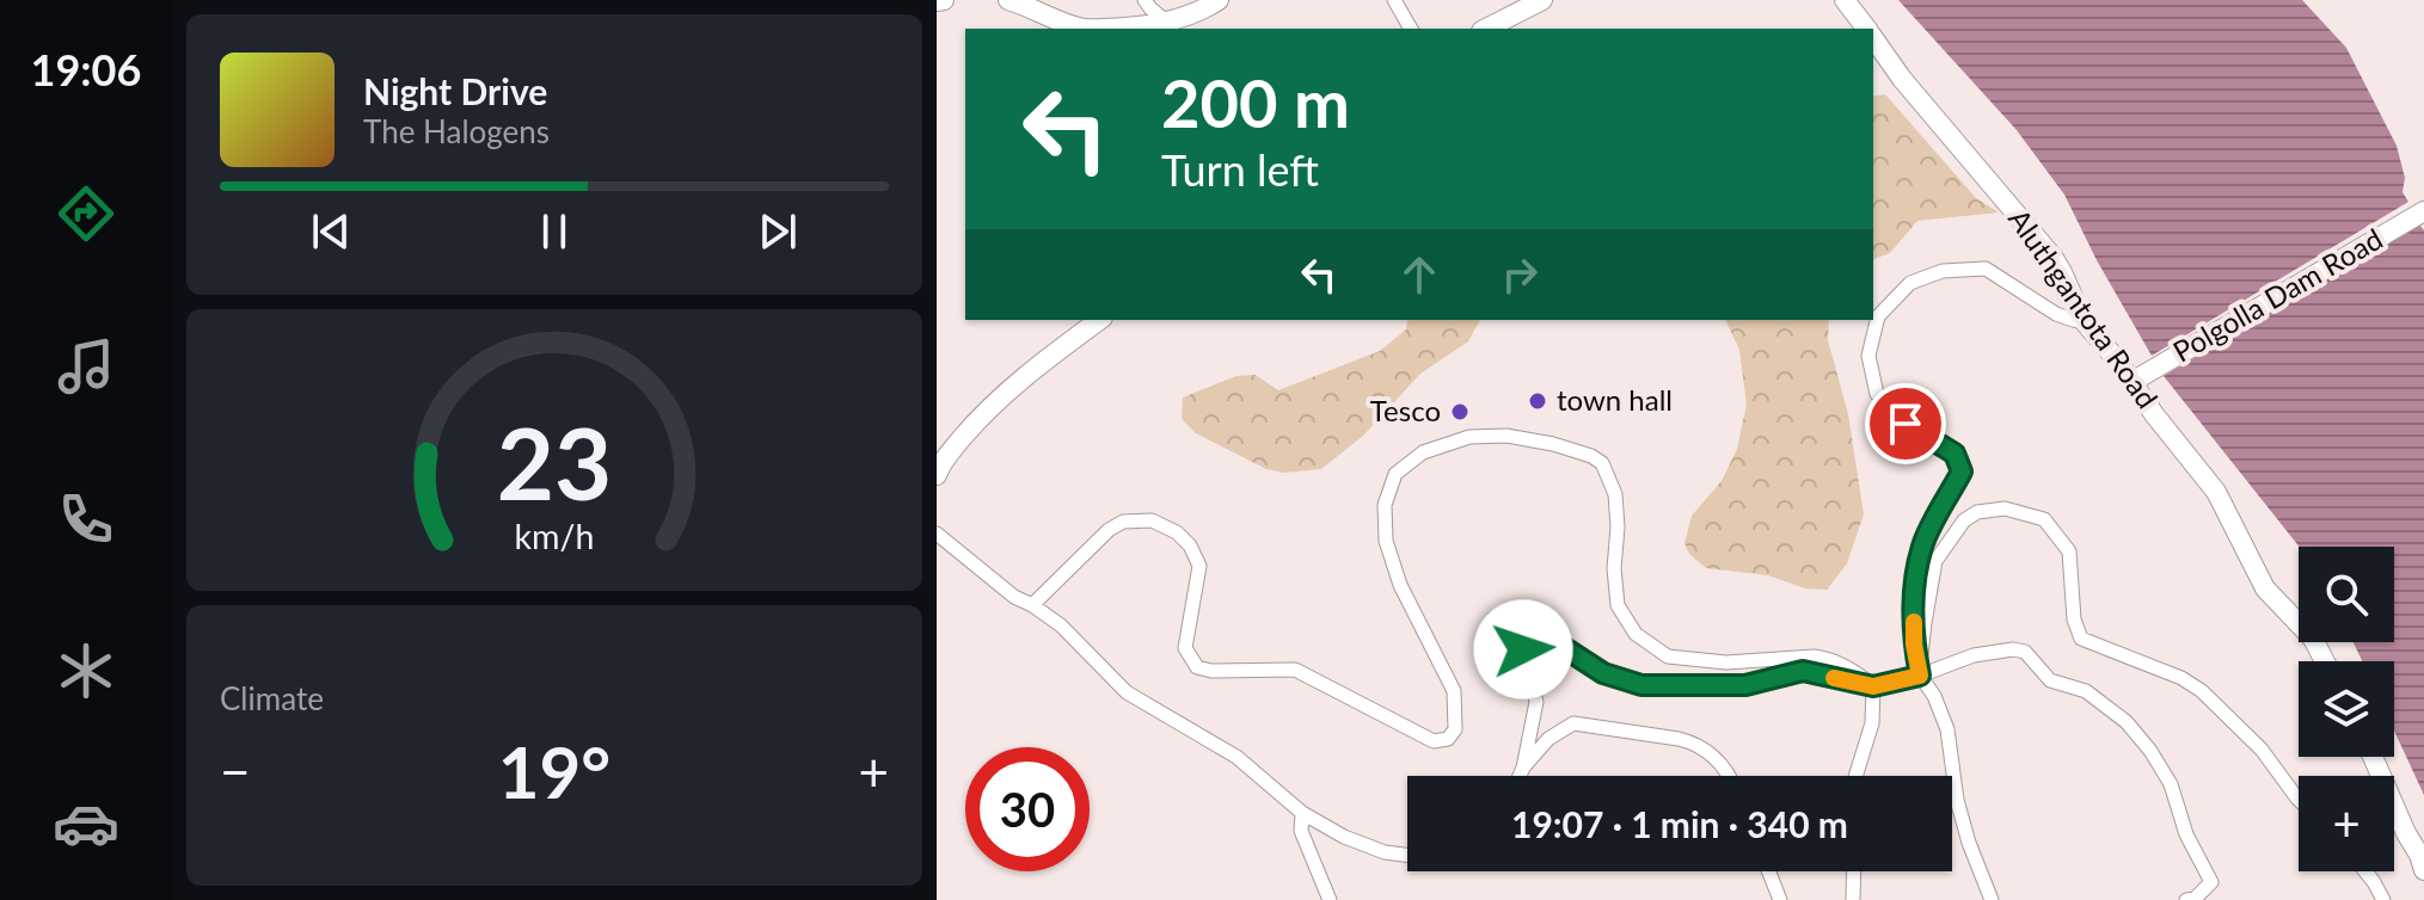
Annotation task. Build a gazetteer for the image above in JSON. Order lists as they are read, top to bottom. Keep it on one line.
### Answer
{"streets":{"street":["Polgolla Dam Road","Aluthgantota Road"]},"crossings":[["Polgolla Dam Road","Aluthgantota Road"]],"places":["town hall","Tesco"],"page":{"tabs":"19:06","turn":["200 m","Turn left"],"song":["Night Drive","The Halogens"],"map_buttons":"+","tile":"Climate","heat":["−","19°","+"],"limit":"30","trip":"19:07 · 1 min · 340 m","gauge":["23","km/h"]}}
